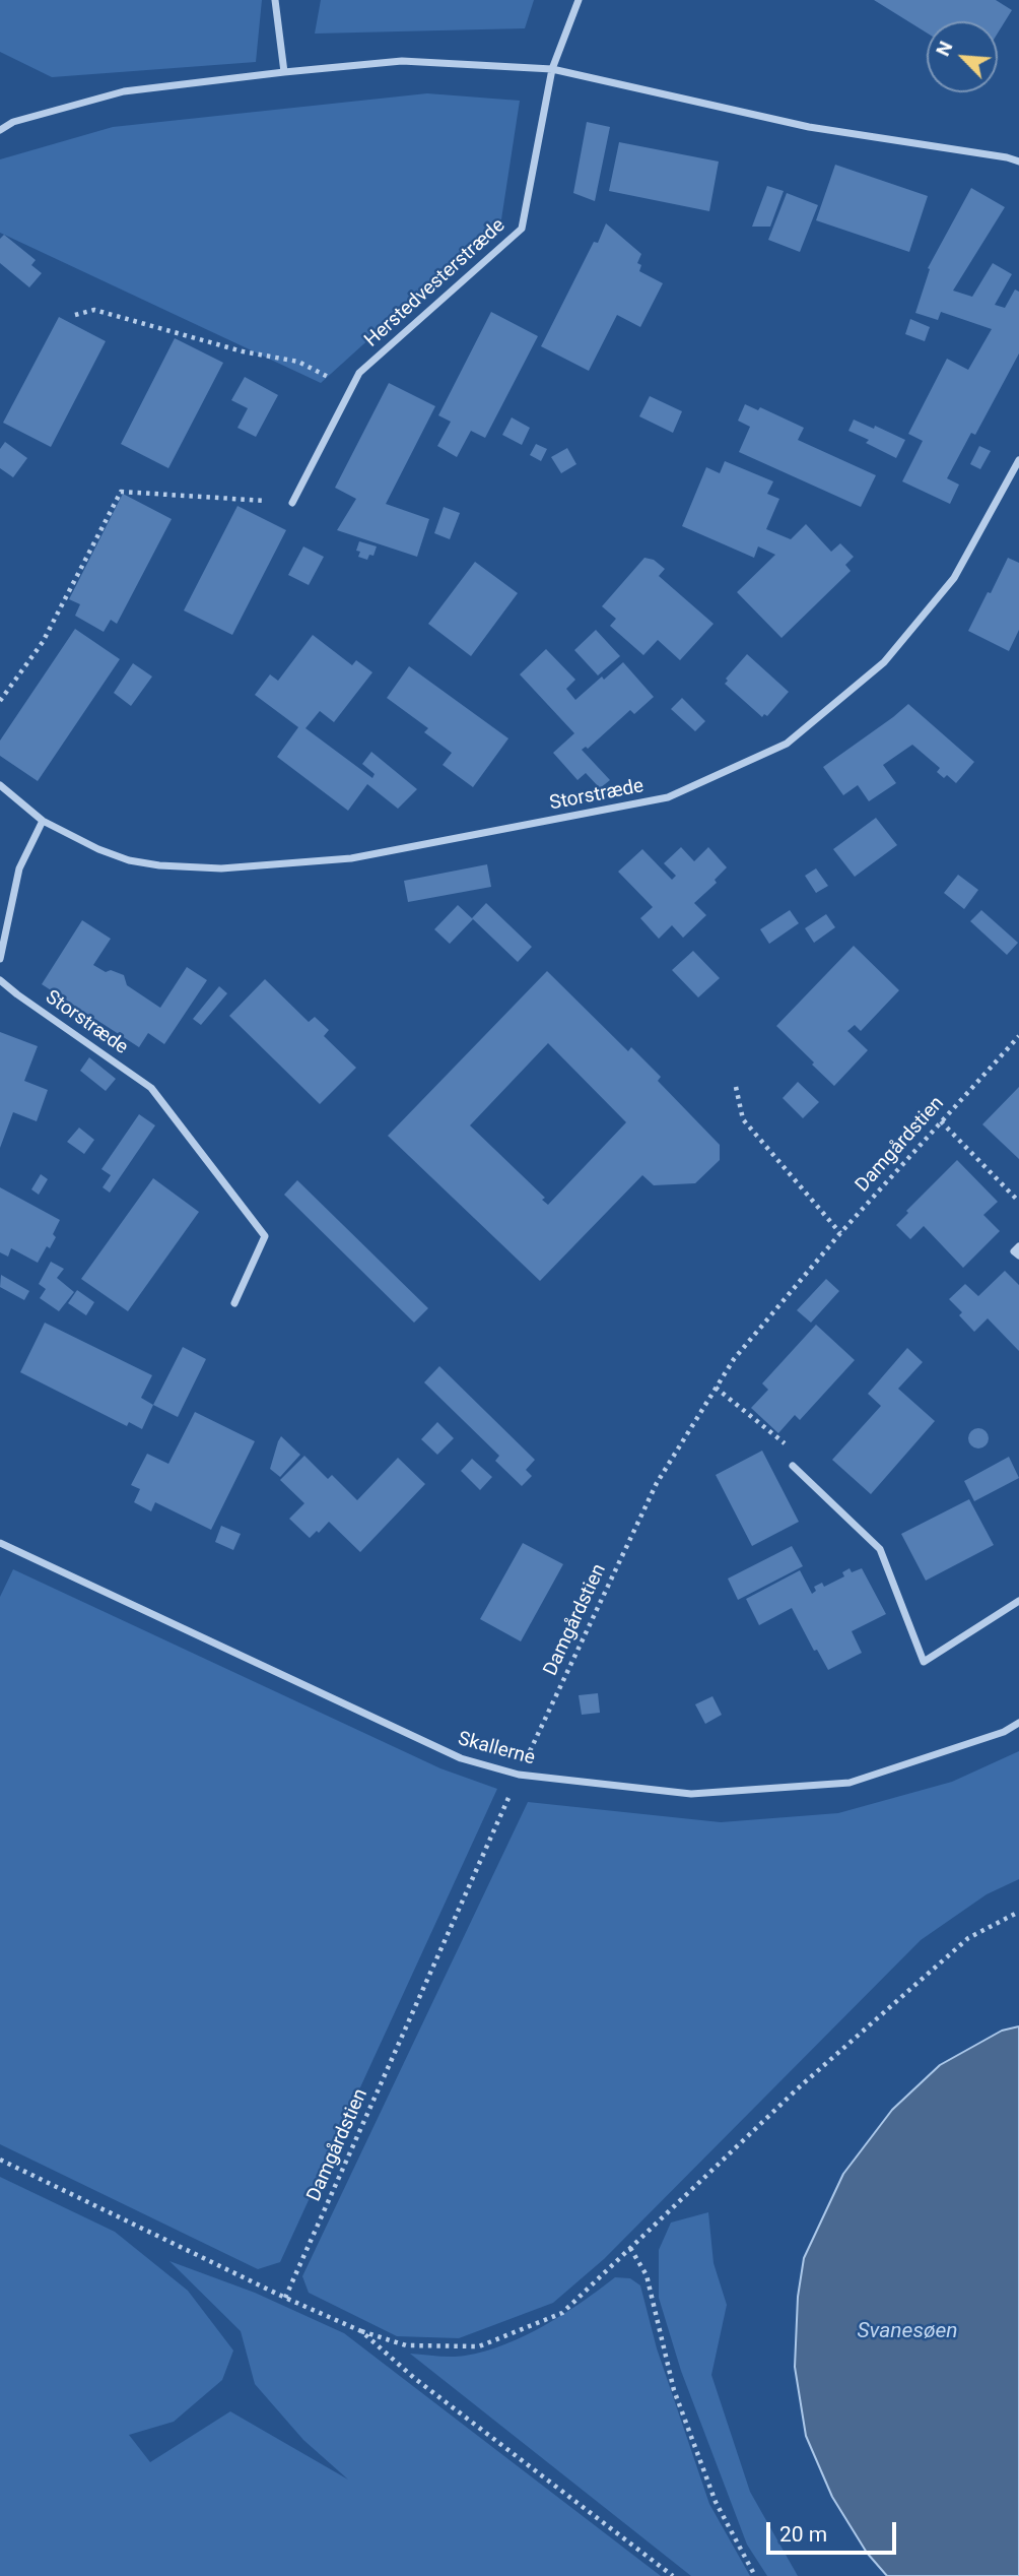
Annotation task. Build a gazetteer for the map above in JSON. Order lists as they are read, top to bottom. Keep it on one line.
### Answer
{"streets":{"street":["Herstedvesterstræde","Storstræde","Skallerne"],"path":["Damgårdstien"]},"crossings":[["Damgårdstien","Skallerne"]],"water":["Svanesøen"],"scale_bar":"20 m","north":"top left"}
